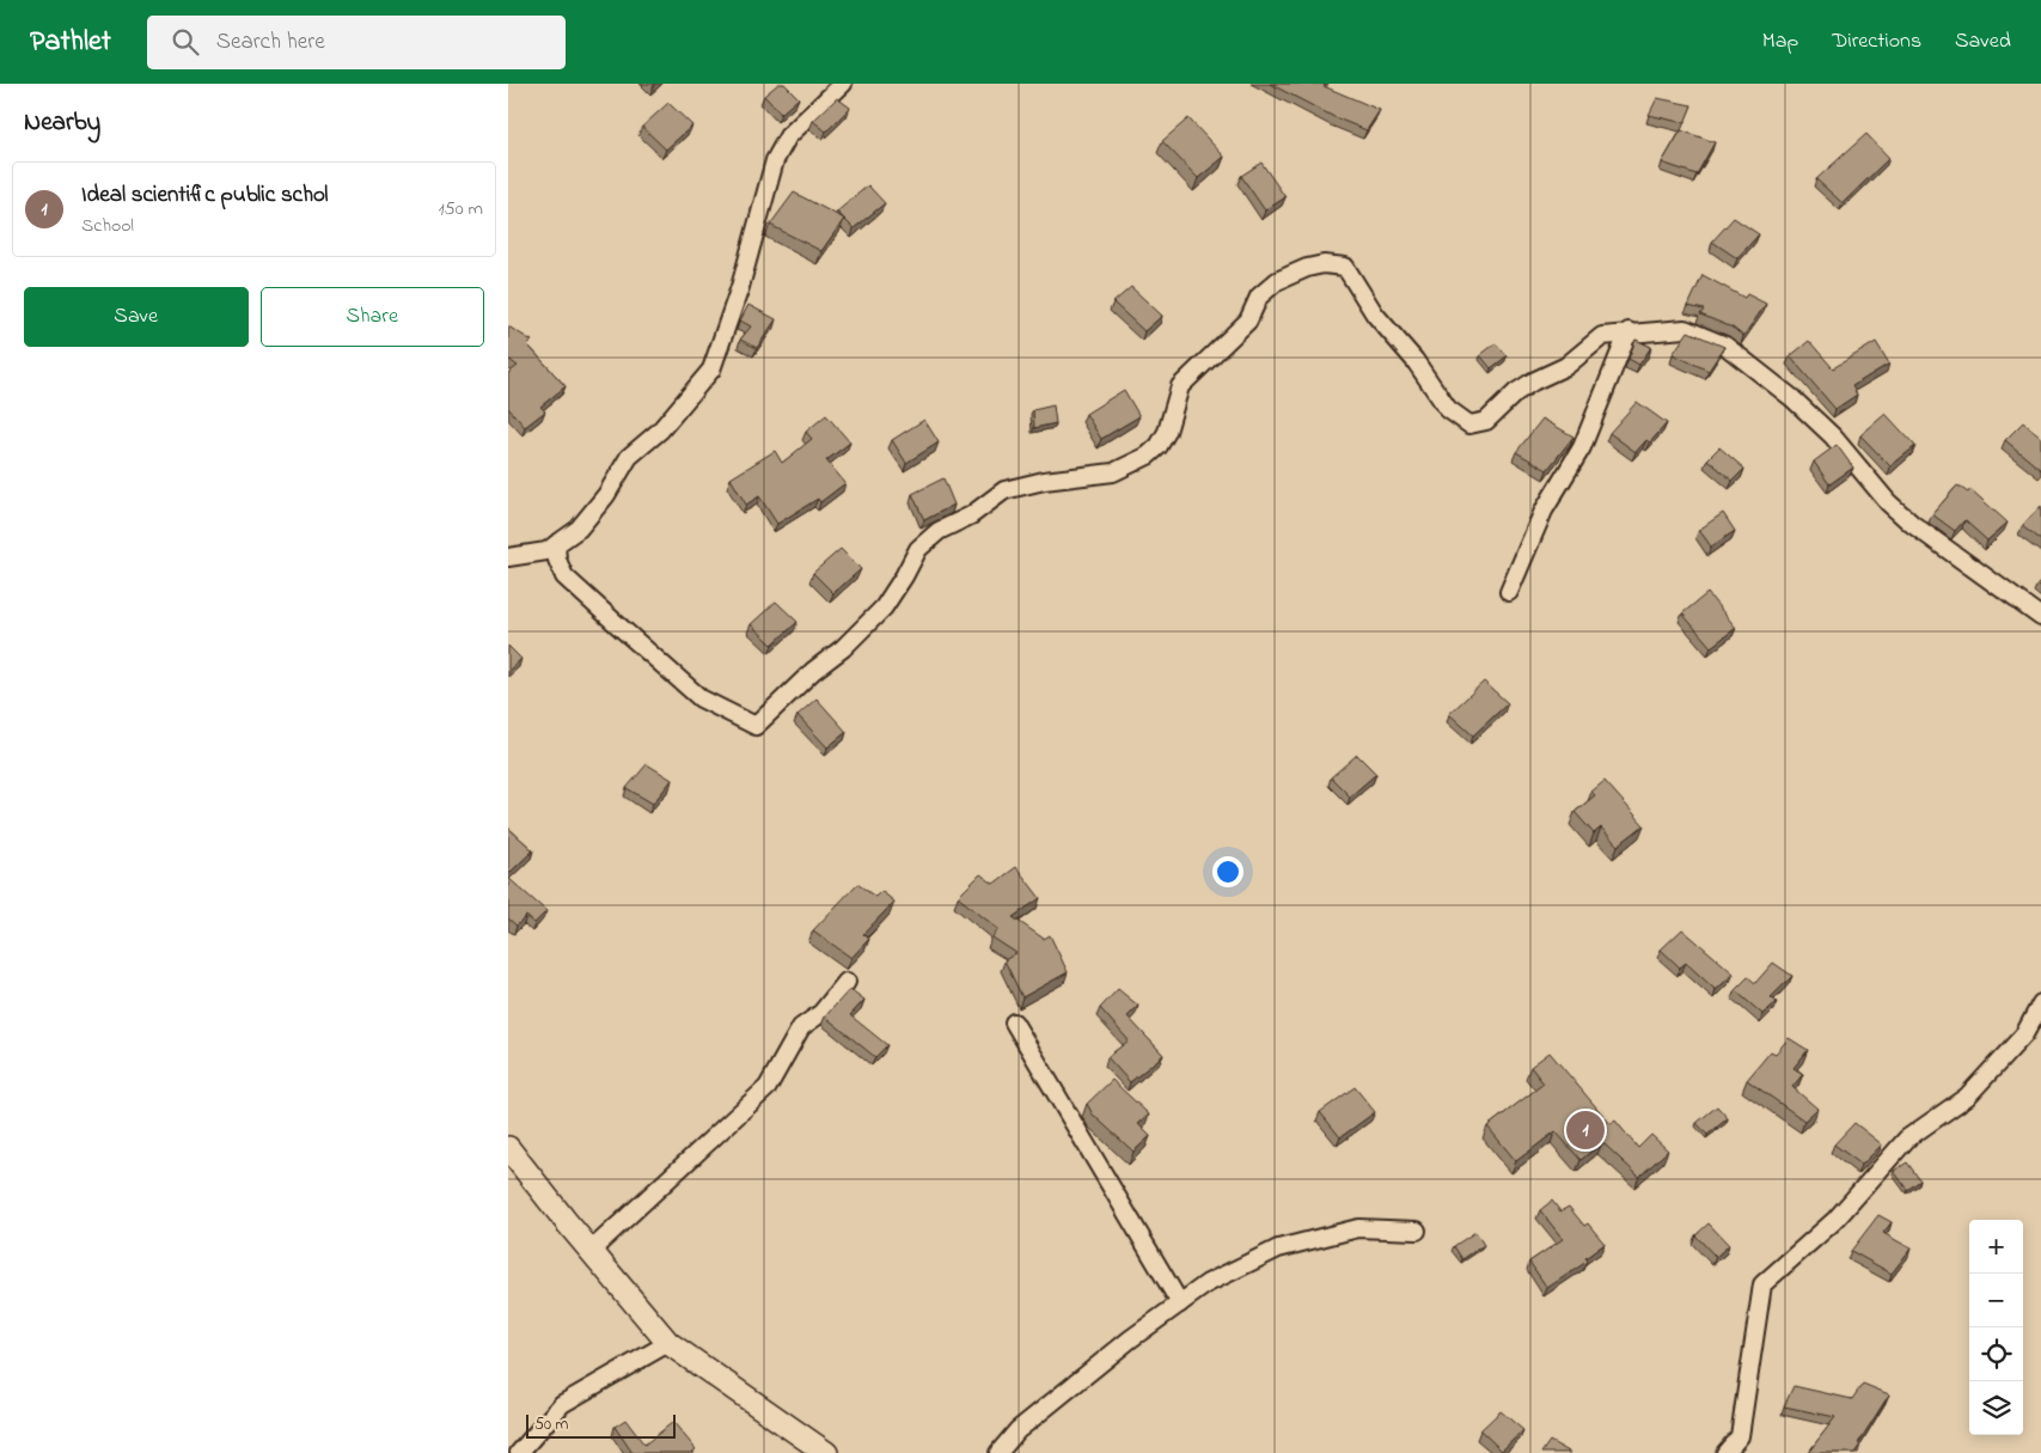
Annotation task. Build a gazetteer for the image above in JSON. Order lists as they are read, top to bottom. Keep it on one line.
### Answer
{"scale_bar":"50 m","page":{"header":"Pathlet","search":"Search here","nav":["Map","Directions","Saved"],"heading":"Nearby","list":[{"mark":"1","name":"Ideal scientific public schol","note":"School","value":"150 m"}],"buttons":["Save","Share"],"pins":"1","map_buttons":["+","−"],"scale":"50 m"}}
